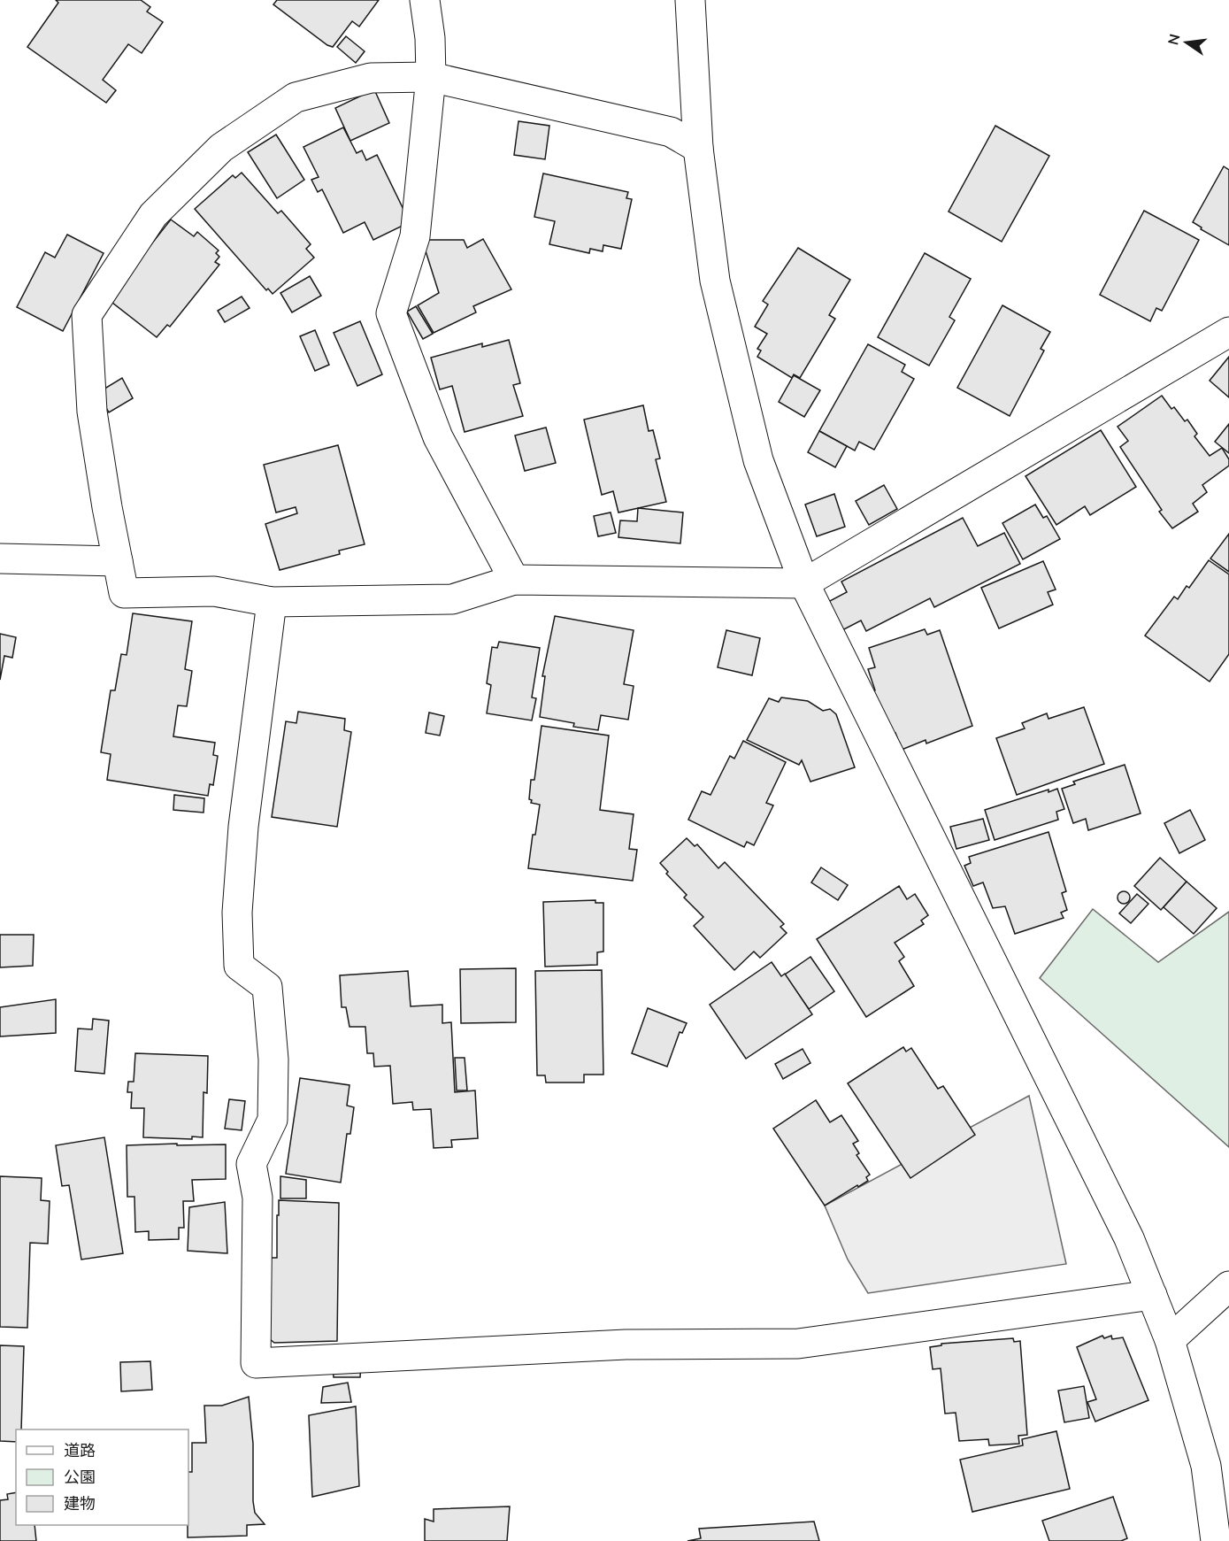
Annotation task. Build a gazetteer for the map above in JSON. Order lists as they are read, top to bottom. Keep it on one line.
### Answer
{"legend":["道路","公園","建物"],"north":"left"}
